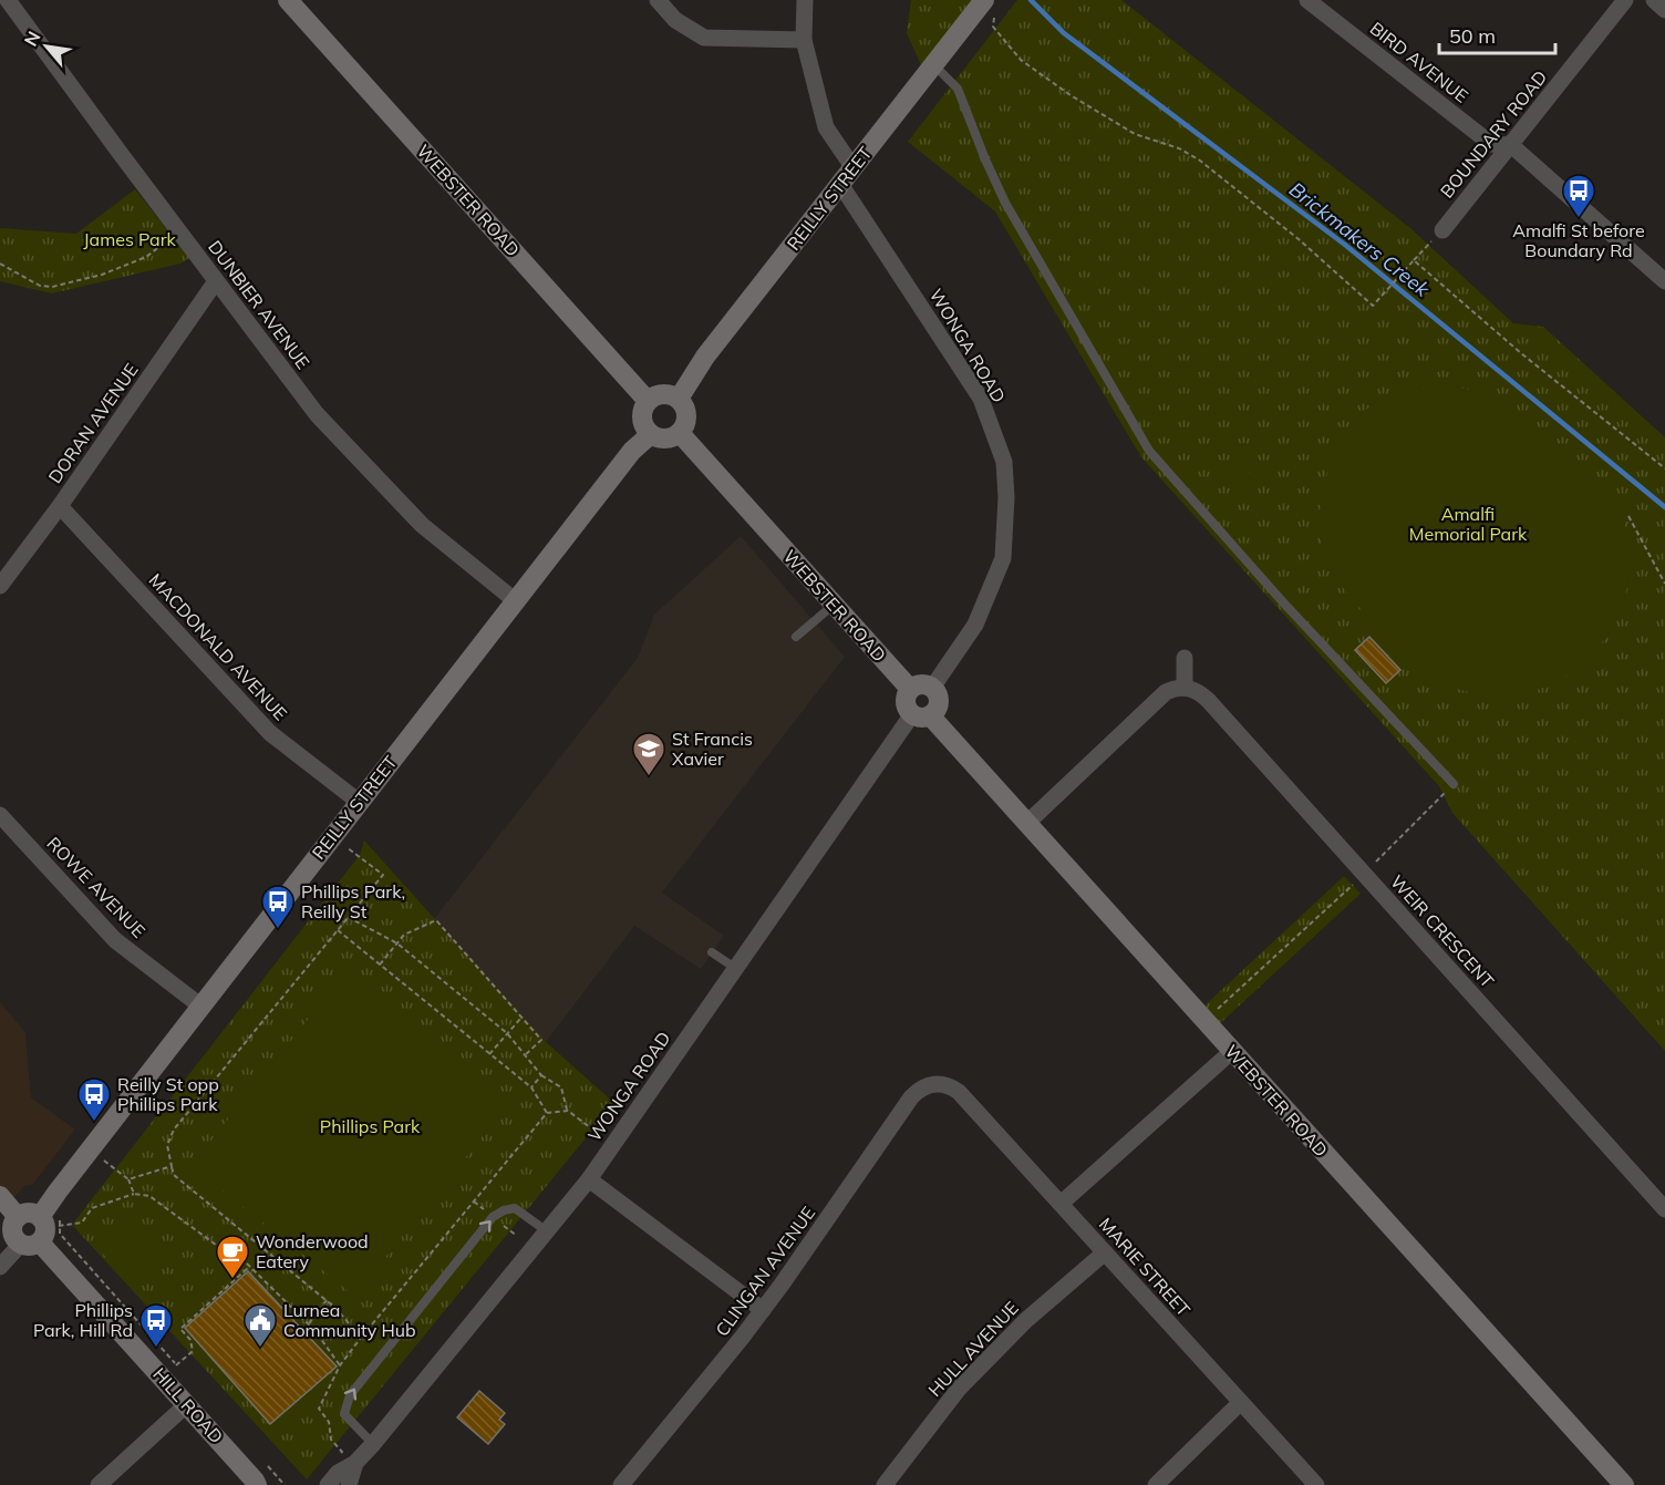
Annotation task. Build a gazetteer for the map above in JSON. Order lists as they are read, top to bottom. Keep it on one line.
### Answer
{"streets":{"street":["BIRD AVENUE","BOUNDARY ROAD","REILLY STREET","WEBSTER ROAD","DUNBIER AVENUE","WONGA ROAD","DORAN AVENUE","MACDONALD AVENUE","ROWE AVENUE","WEIR CRESCENT","MARIE STREET","CLINGAN AVENUE","HULL AVENUE","HILL ROAD"]},"crossings":[["BIRD AVENUE","BOUNDARY ROAD"],["REILLY STREET","WEBSTER ROAD"],["REILLY STREET","DUNBIER AVENUE"],["REILLY STREET","WONGA ROAD"],["REILLY STREET","MACDONALD AVENUE"],["REILLY STREET","ROWE AVENUE"],["REILLY STREET","HILL ROAD"],["WEBSTER ROAD","WONGA ROAD"],["DUNBIER AVENUE","DORAN AVENUE"],["DORAN AVENUE","MACDONALD AVENUE"],["MARIE STREET","CLINGAN AVENUE"],["MARIE STREET","HULL AVENUE"]],"water":["Brickmakers Creek"],"parks":["James Park","Amalfi Memorial Park","Phillips Park"],"places":{"bus stop":["Amalfi St before Boundary Rd","Phillips Park, Reilly St","Reilly St opp Phillips Park","Phillips Park, Hill Rd"],"school or university":["St Francis Xavier"],"cafe":["Wonderwood Eatery"],"public building":["Lurnea Community Hub"]},"scale_bar":"50 m","north":"top left"}
